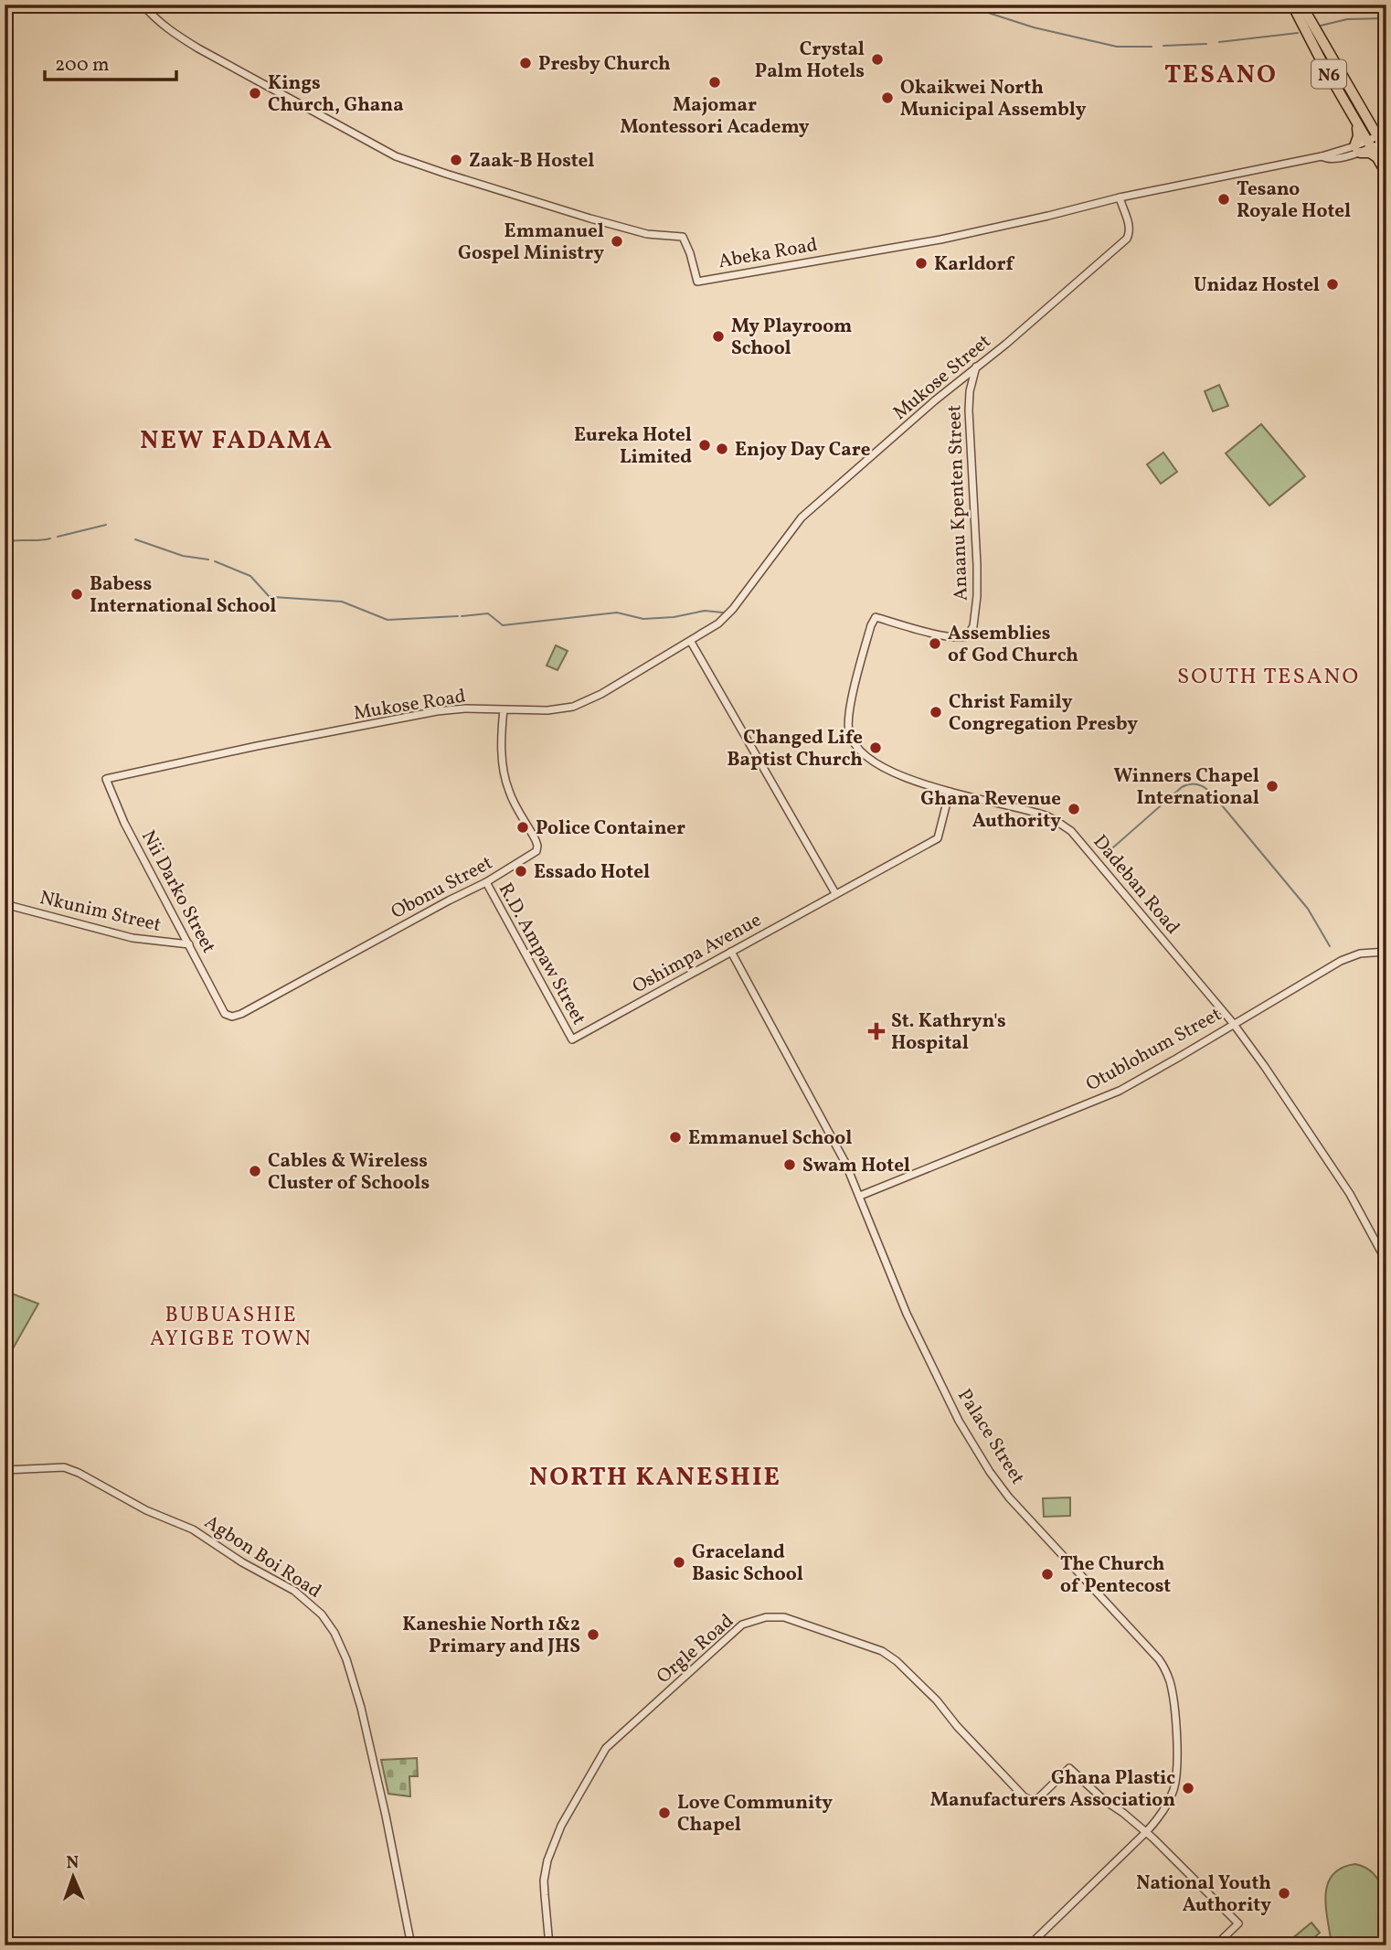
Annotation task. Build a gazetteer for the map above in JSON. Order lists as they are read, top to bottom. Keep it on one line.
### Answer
{"streets":{"highway":["N6"],"street":["Abeka Road","Mukose Street","Anaanu Kpenten Street","Mukose Road","Dadeban Road","Obonu Street","Nii Darko Street","Nkunim Street","Oshimpa Avenue","R.D. Ampaw Street","Otublohum Street","Palace Street","Agbon Boi Road","Orgle Road"]},"crossings":[["N6","Abeka Road"],["Abeka Road","Mukose Street"],["Mukose Street","Anaanu Kpenten Street"],["Mukose Street","Mukose Road"],["Anaanu Kpenten Street","Dadeban Road"],["Mukose Road","Obonu Street"],["Mukose Road","Nii Darko Street"],["Dadeban Road","Oshimpa Avenue"],["Dadeban Road","Otublohum Street"],["Obonu Street","Nii Darko Street"],["Obonu Street","R.D. Ampaw Street"],["Nii Darko Street","Nkunim Street"],["Oshimpa Avenue","R.D. Ampaw Street"],["Oshimpa Avenue","Palace Street"],["Otublohum Street","Palace Street"],["Palace Street","Orgle Road"]],"districts":["TESANO","NEW FADAMA","SOUTH TESANO","BUBUASHIE AYIGBE TOWN","NORTH KANESHIE"],"places":{"other":["Crystal Palm Hotels","Presby Church","Majomar Montessori Academy","Kings Church, Ghana","Okaikwei North Municipal Assembly","Zaak-B Hostel","Tesano Royale Hotel","Emmanuel Gospel Ministry","Karldorf","Unidaz Hostel","My Playroom School","Eureka Hotel Limited","Enjoy Day Care","Babess International School","Assemblies of God Church","Christ Family Congregation Presby","Changed Life Baptist Church","Winners Chapel International","Ghana Revenue Authority","Police Container","Essado Hotel","Emmanuel School","Swam Hotel","Cables & Wireless Cluster of Schools","Graceland Basic School","The Church of Pentecost","Kaneshie North 1&2 Primary and JHS","Ghana Plastic Manufacturers Association","Love Community Chapel","National Youth Authority"],"health":["St. Kathryn's Hospital"]},"scale_bar":"200 m","north":"top"}
